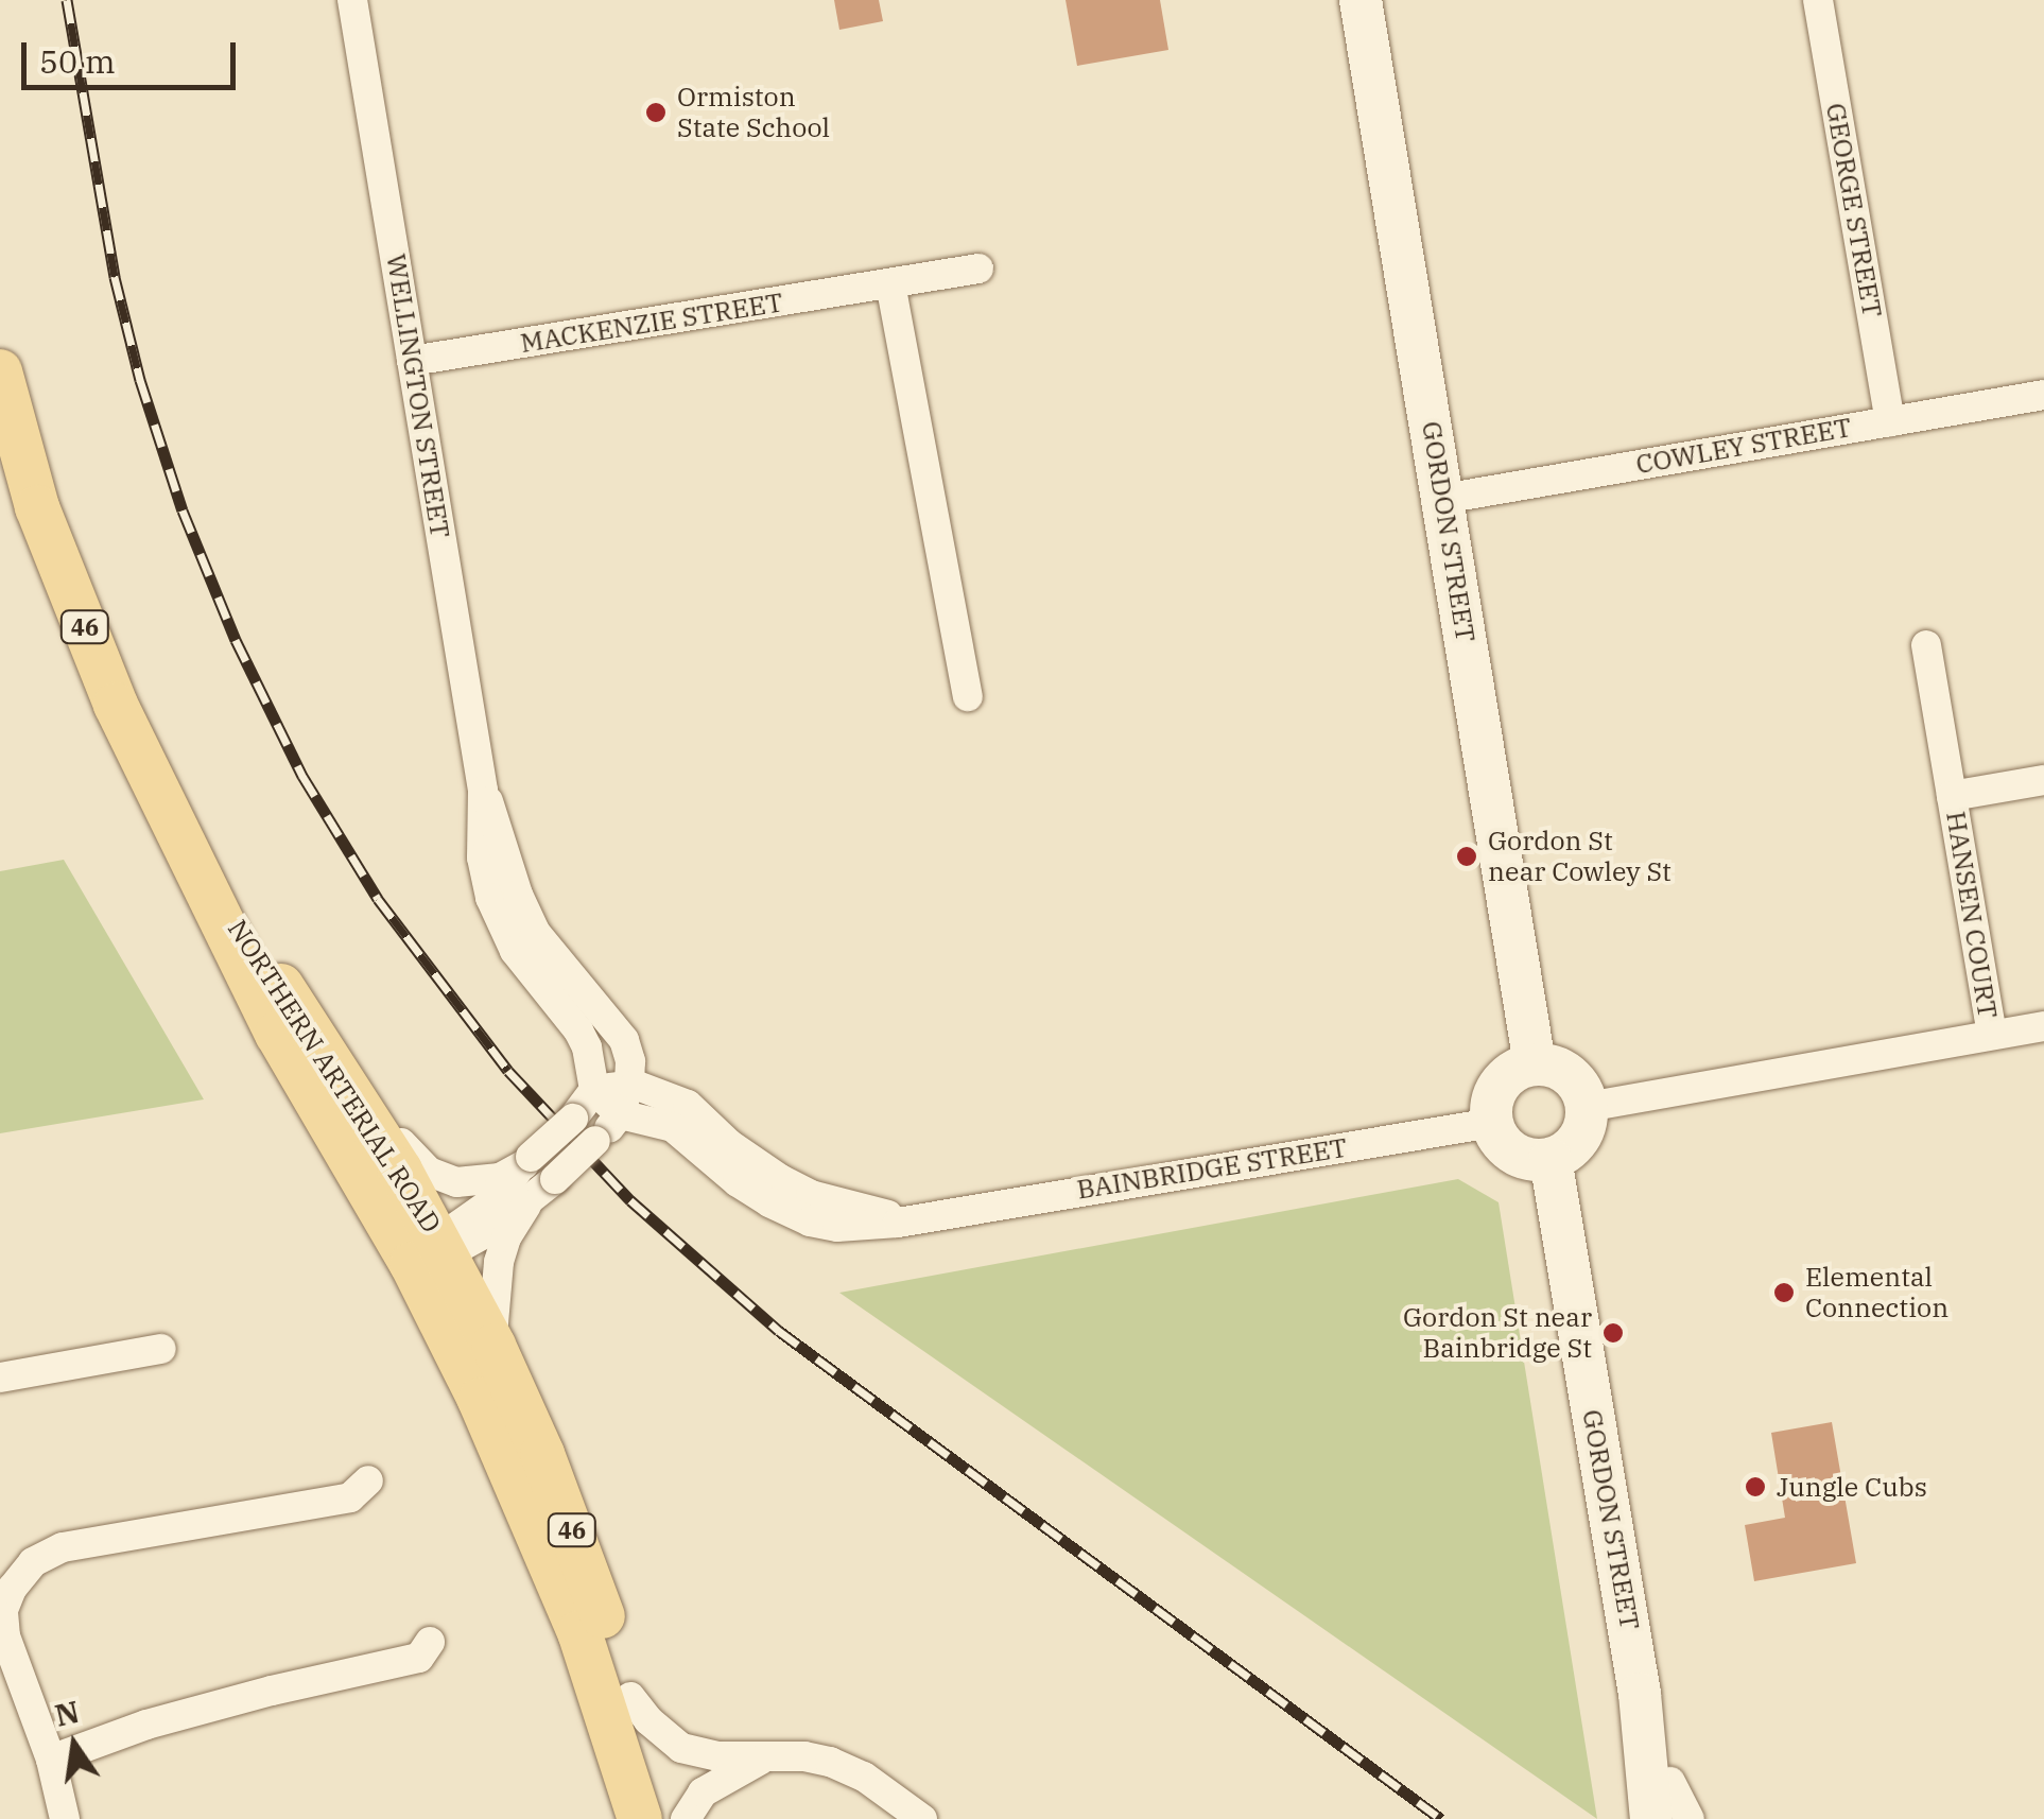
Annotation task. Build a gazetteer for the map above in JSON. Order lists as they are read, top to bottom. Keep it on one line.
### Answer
{"streets":{"main road":["46","NORTHERN ARTERIAL ROAD"],"street":["GEORGE STREET","MACKENZIE STREET","WELLINGTON STREET","COWLEY STREET","GORDON STREET","HANSEN COURT","BAINBRIDGE STREET"]},"crossings":[["GEORGE STREET","COWLEY STREET"],["MACKENZIE STREET","WELLINGTON STREET"],["WELLINGTON STREET","46"],["WELLINGTON STREET","NORTHERN ARTERIAL ROAD"],["WELLINGTON STREET","BAINBRIDGE STREET"],["COWLEY STREET","GORDON STREET"],["GORDON STREET","BAINBRIDGE STREET"],["46","NORTHERN ARTERIAL ROAD"]],"places":["Ormiston State School","Gordon St near Cowley St","Elemental Connection","Gordon St near Bainbridge St","Jungle Cubs"],"scale_bar":"50 m","north":"top"}
